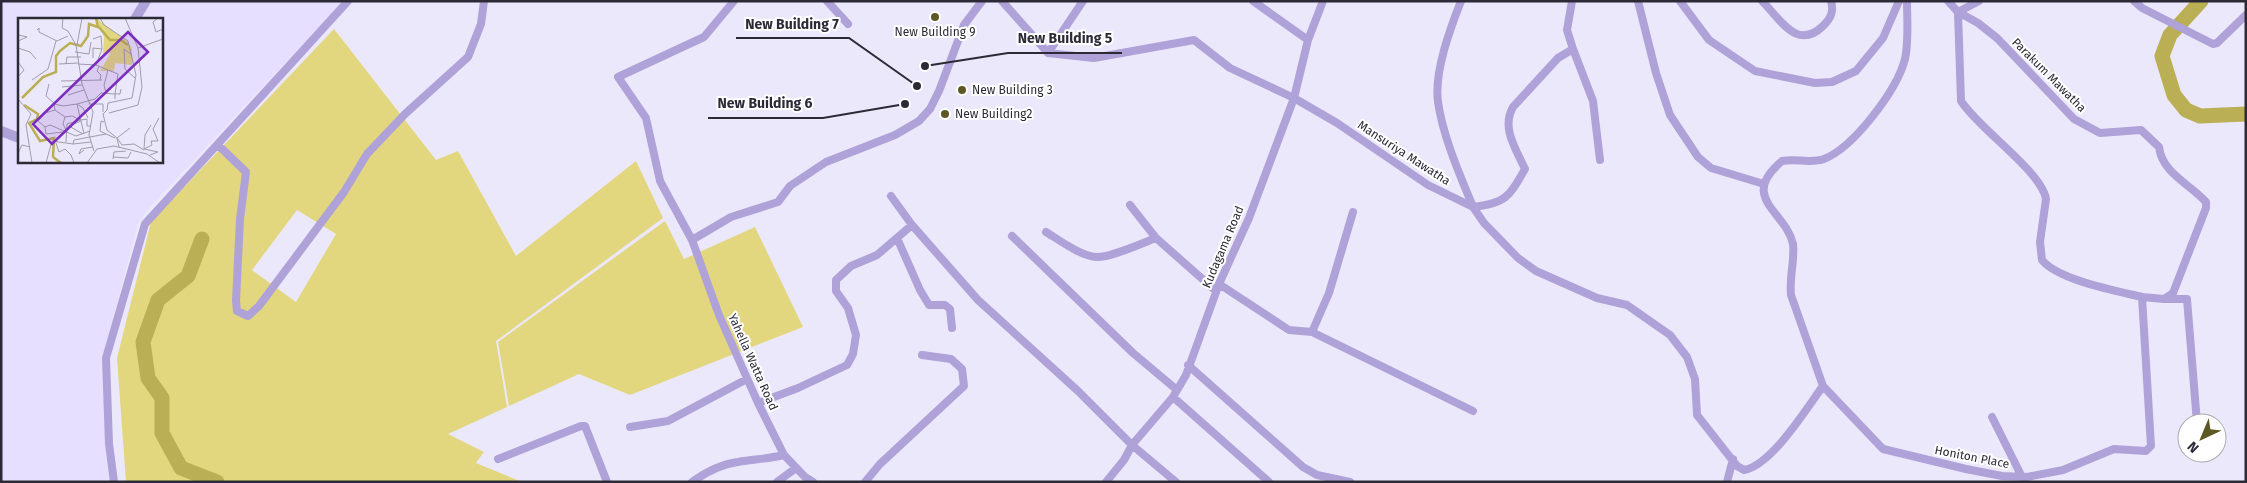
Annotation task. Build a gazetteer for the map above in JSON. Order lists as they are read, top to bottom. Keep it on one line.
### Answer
{"streets":{"street":["Parakum Mawatha","Mansuriya Mawatha","Kudagama Road","Yahella Watta Road","Honiton Place"]},"crossings":[["Mansuriya Mawatha","Kudagama Road"]],"places":["New Building 9","New Building 5","New Building 7","New Building 3","New Building 6","New Building2"],"north":"bottom left"}
